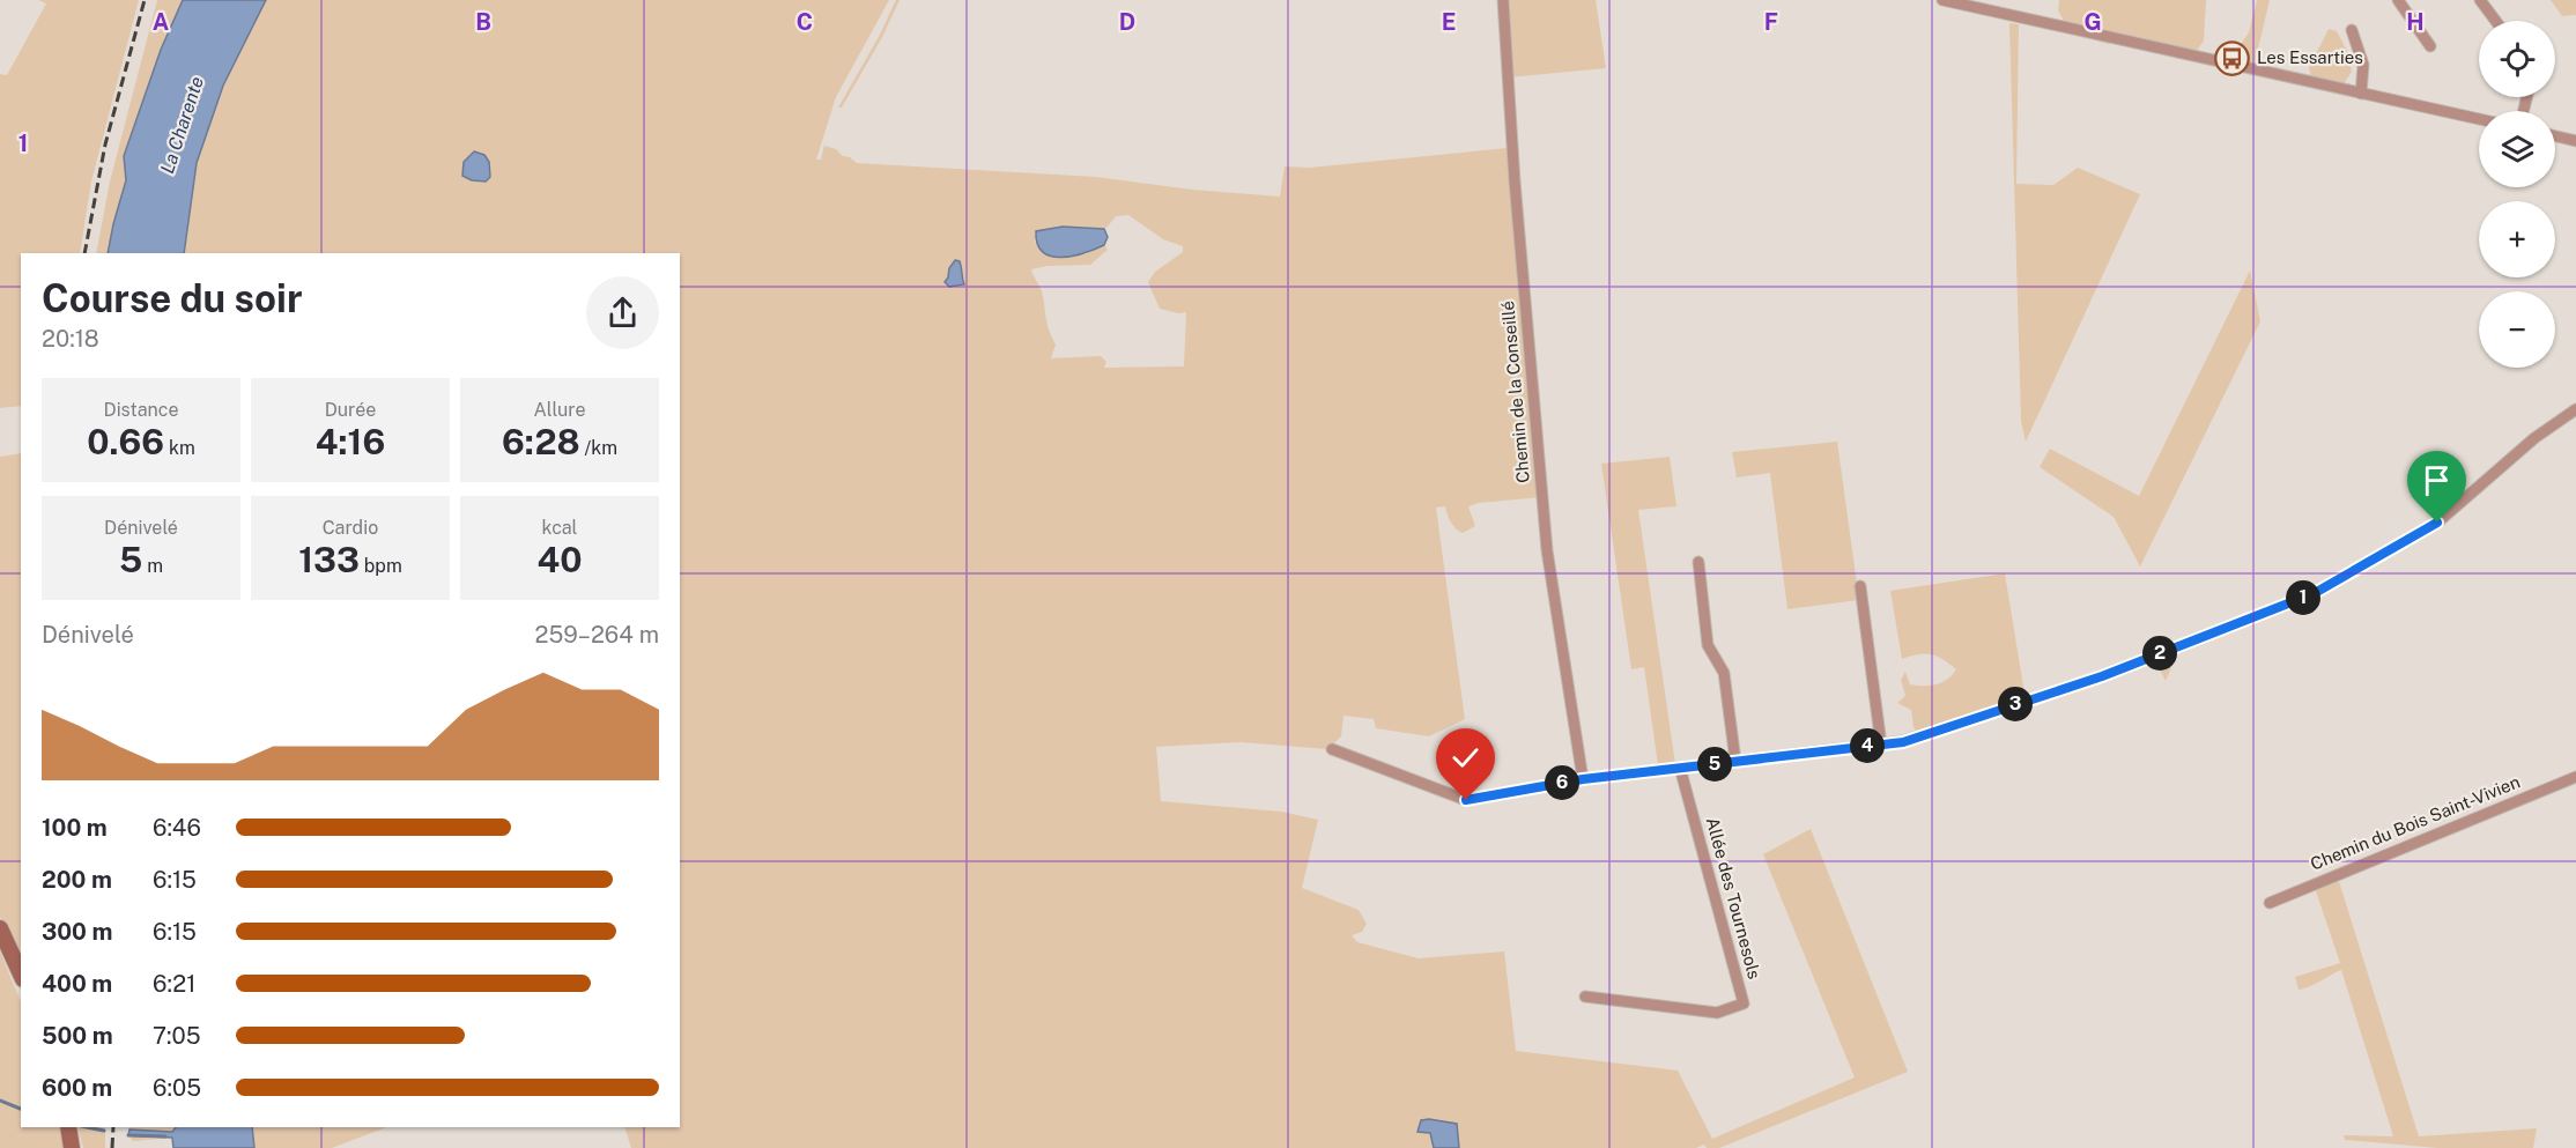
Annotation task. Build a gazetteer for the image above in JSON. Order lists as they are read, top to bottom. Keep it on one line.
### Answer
{"streets":{"street":["Chemin de la Conseillé","Chemin du Bois Saint-Vivien","Allée des Tournesols"]},"water":["La Charente"],"places":{"bus stop":["Les Essarties"]},"page":{"map_buttons":["+","−"],"heading":["Course du soir","20:18"],"stats":[["Distance","0.66 km"],["Durée","4:16"],["Allure","6:28 /km"],["Dénivelé","5 m"],["Cardio","133 bpm"],["kcal","40"]],"pins":["1","2","3","4","5","6"],"chart":["Dénivelé","259–264 m"],"list":[{"name":"100 m","note":"6:46"},{"name":"200 m","note":"6:15"},{"name":"300 m","note":"6:15"},{"name":"400 m","note":"6:21"},{"name":"500 m","note":"7:05"},{"name":"600 m","note":"6:05"}]},"grid":{"columns":["A","B","C","D","E","F","G","H"],"rows":["1"]}}
